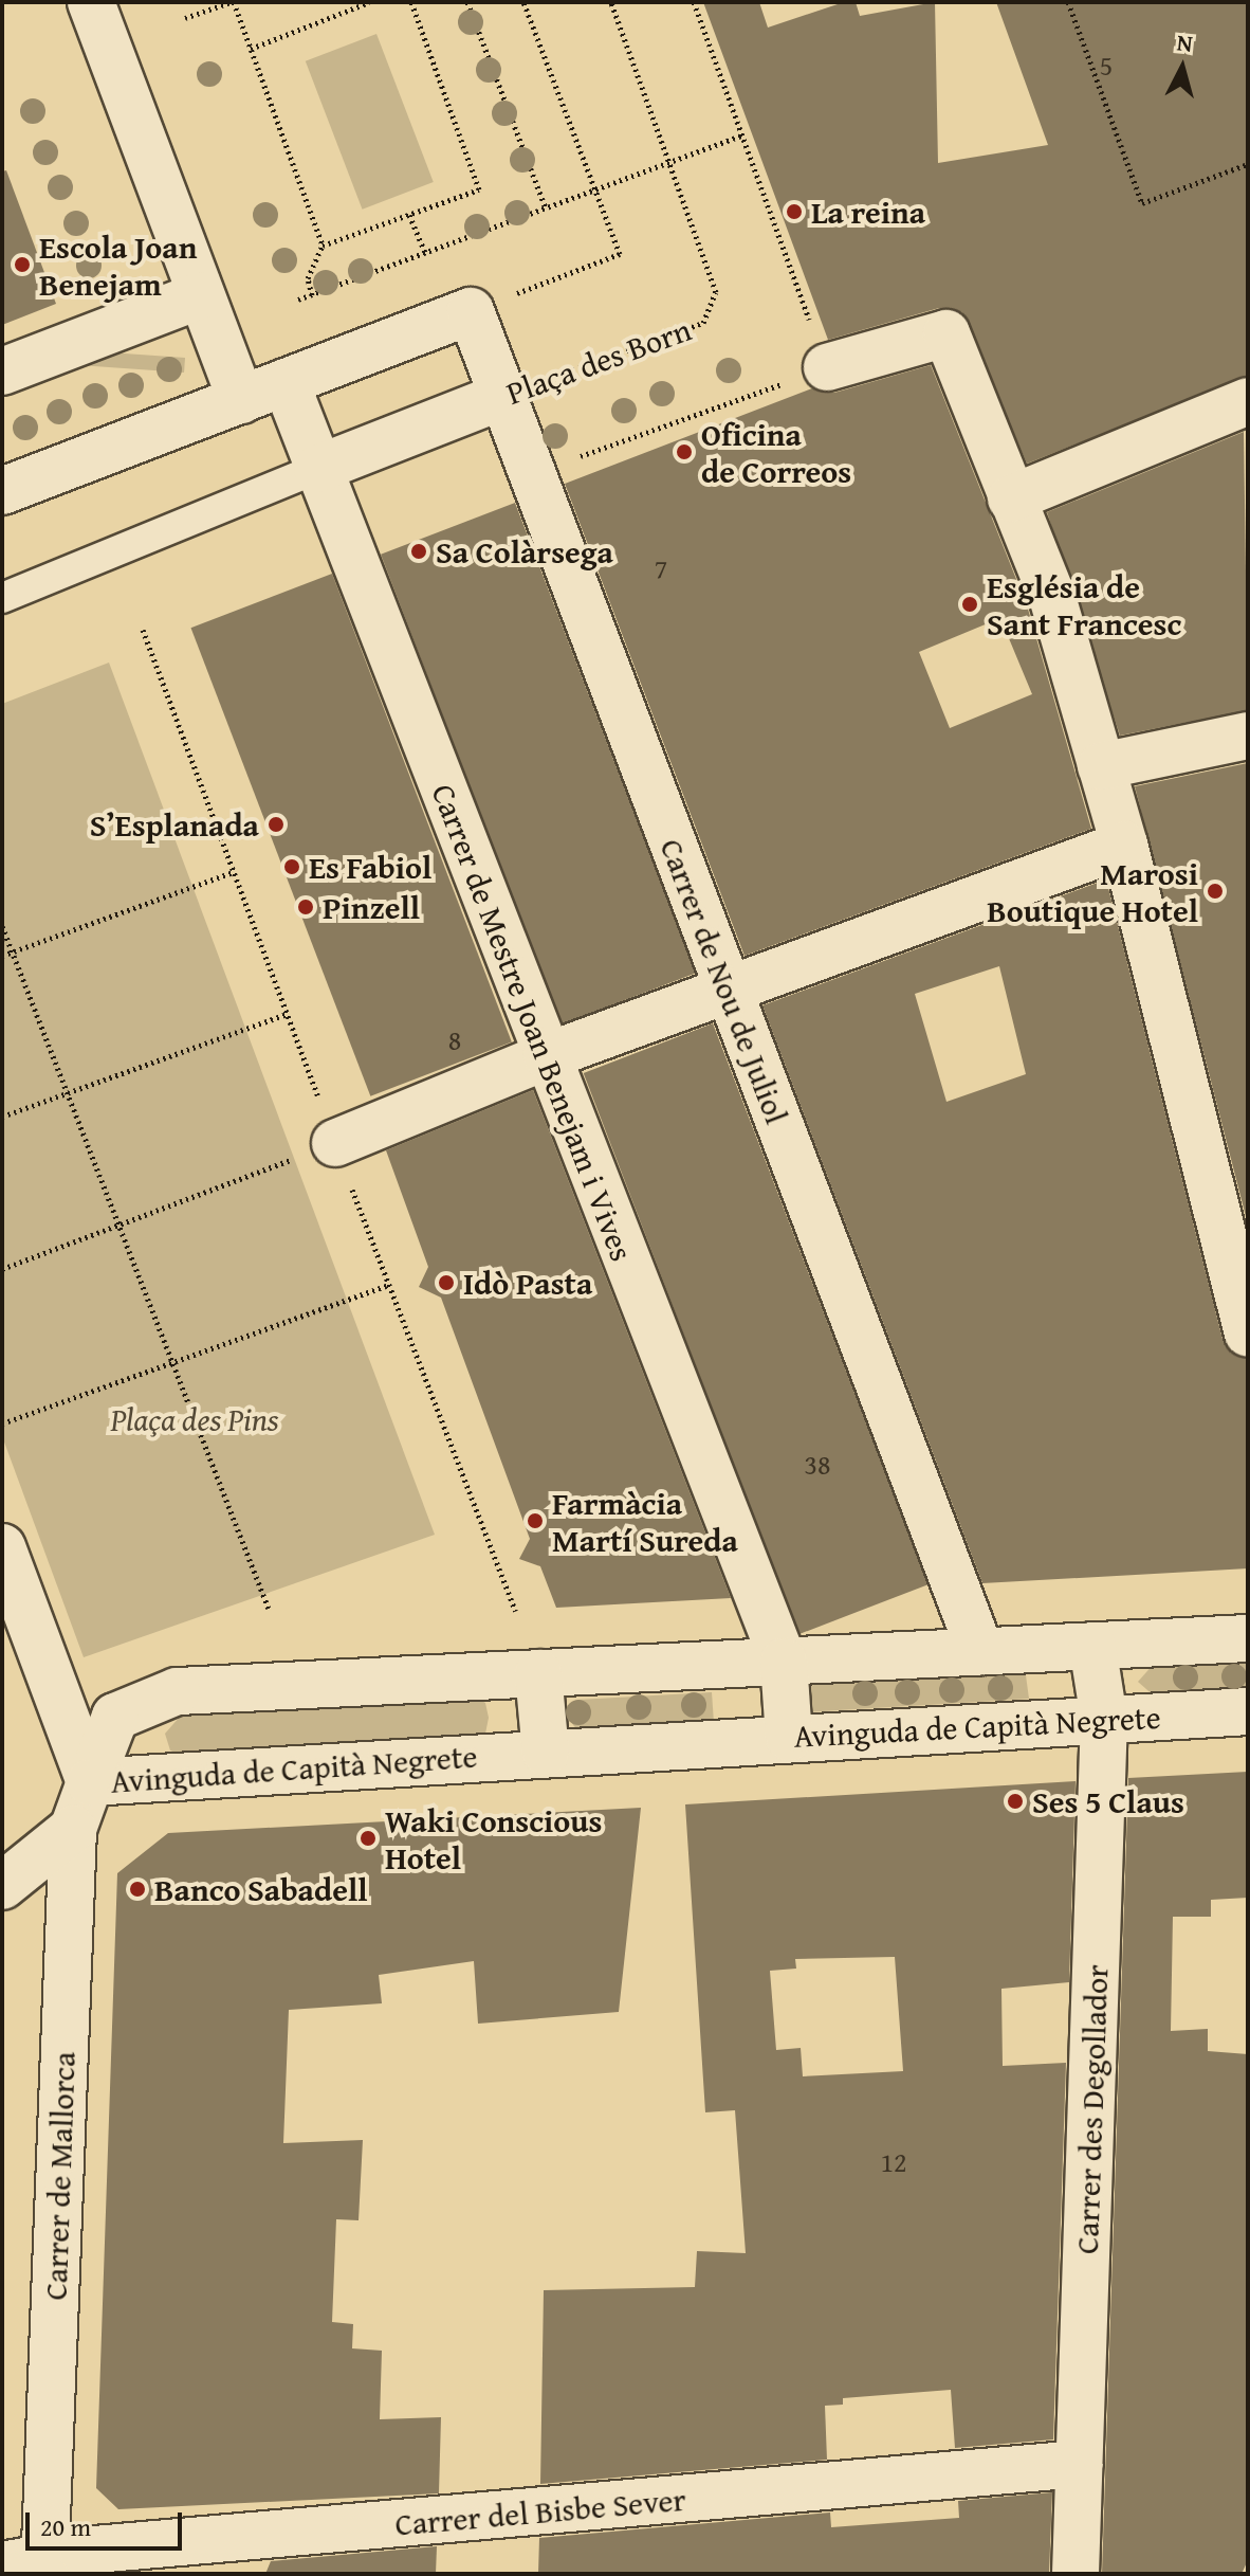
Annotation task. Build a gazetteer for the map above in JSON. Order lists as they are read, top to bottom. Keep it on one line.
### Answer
{"streets":{"street":["Plaça des Born","Carrer de Nou de Juliol","Carrer de Mestre Joan Benejam i Vives","Avinguda de Capità Negrete","Carrer des Degollador","Carrer de Mallorca","Carrer del Bisbe Sever"]},"crossings":[["Plaça des Born","Carrer de Nou de Juliol"],["Plaça des Born","Carrer de Mestre Joan Benejam i Vives"],["Carrer de Nou de Juliol","Avinguda de Capità Negrete"],["Carrer de Mestre Joan Benejam i Vives","Avinguda de Capità Negrete"],["Avinguda de Capità Negrete","Carrer des Degollador"],["Avinguda de Capità Negrete","Carrer de Mallorca"],["Carrer des Degollador","Carrer del Bisbe Sever"],["Carrer de Mallorca","Carrer del Bisbe Sever"]],"parks":["Plaça des Pins"],"places":["La reina","Escola Joan Benejam","Oficina de Correos","Sa Colàrsega","Església de Sant Francesc","S’Esplanada","Es Fabiol","Marosi Boutique Hotel","Pinzell","Idò Pasta","Farmàcia Martí Sureda","Ses 5 Claus","Waki Conscious Hotel","Banco Sabadell"],"house_numbers":["5","7","8","38","12"],"scale_bar":"20 m","north":"top"}
